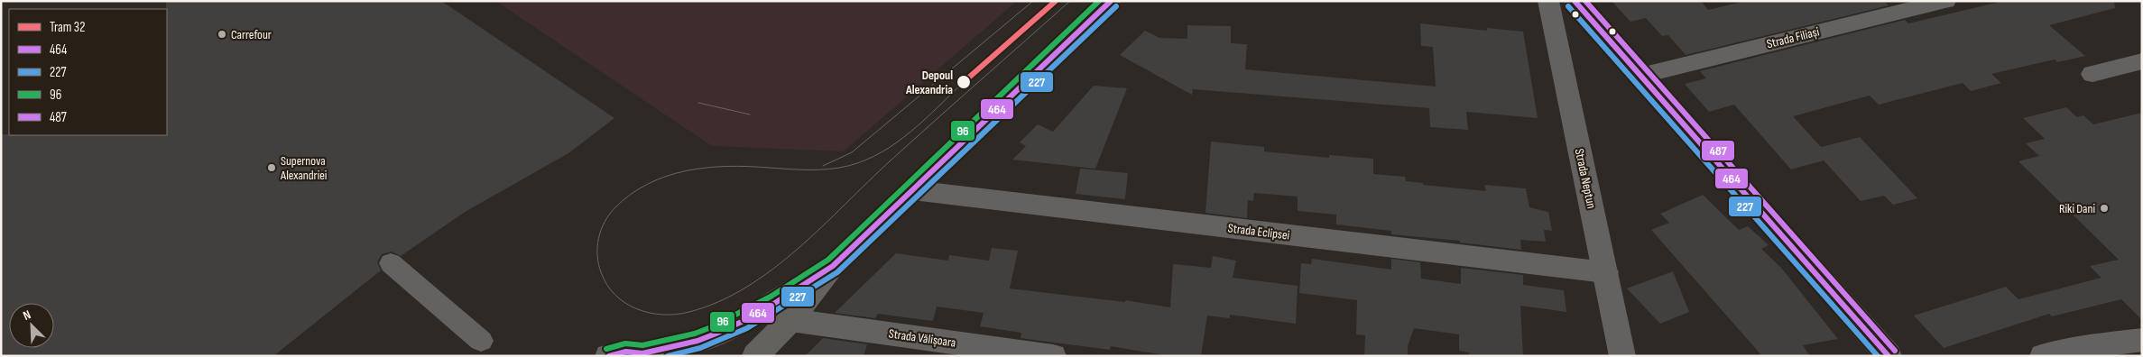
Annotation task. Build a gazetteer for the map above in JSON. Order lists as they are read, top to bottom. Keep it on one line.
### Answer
{"streets":{"street":["Strada Filiași","Strada Neptun","Strada Eclipsei","Strada Vălișoara"]},"crossings":[["Strada Neptun","Strada Eclipsei"]],"places":["Carrefour","Depoul Alexandria","Supernova Alexandriei","Riki Dani"],"lines":["tram line 32","transit line 464","transit line 96","transit line 487","transit line 227"],"legend":["Tram 32","464","227","96","487"],"north":"top left"}
